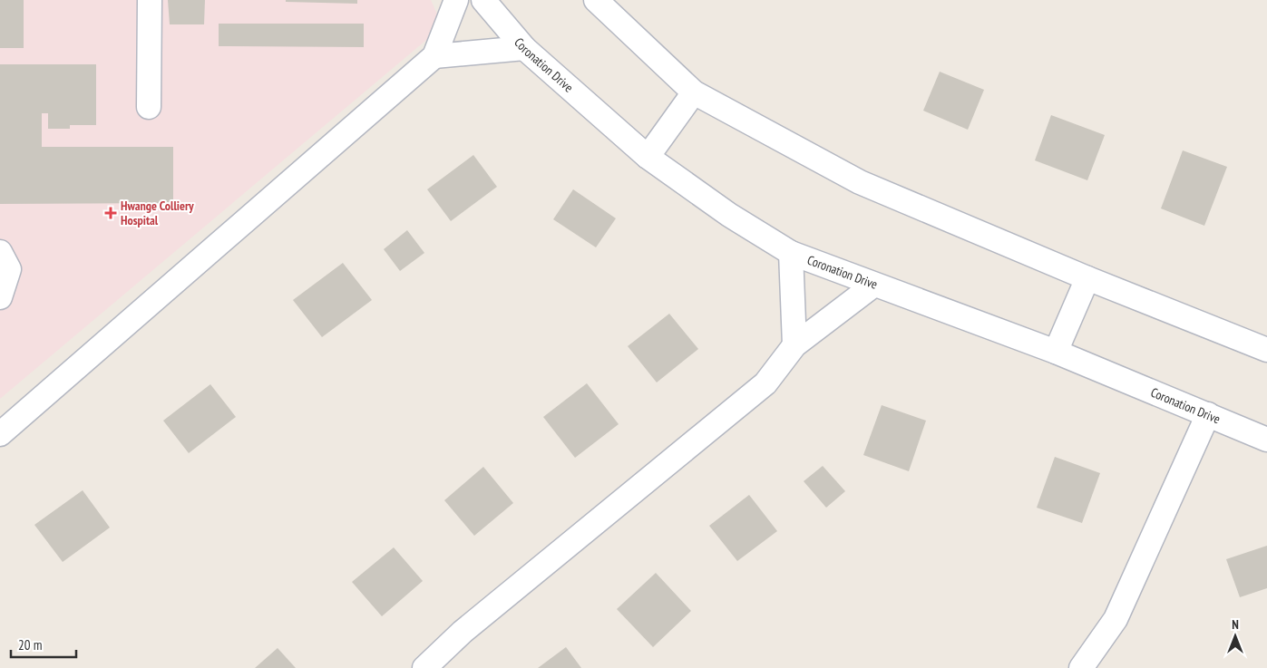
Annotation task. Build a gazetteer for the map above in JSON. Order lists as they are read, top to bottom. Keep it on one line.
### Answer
{"streets":{"street":["Coronation Drive"]},"places":{"health":["Hwange Colliery Hospital"]},"scale_bar":"20 m","north":"top"}
